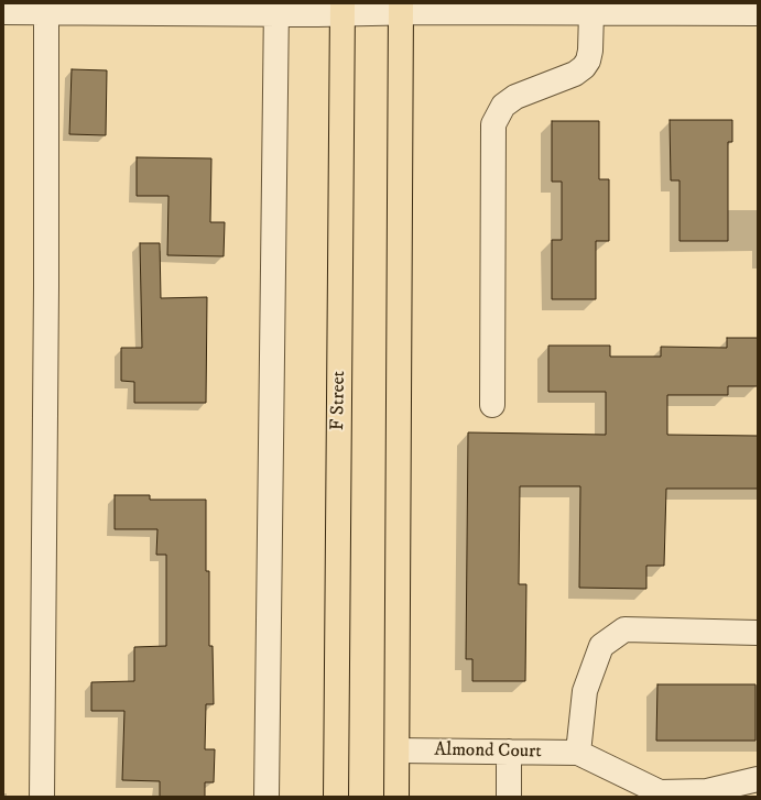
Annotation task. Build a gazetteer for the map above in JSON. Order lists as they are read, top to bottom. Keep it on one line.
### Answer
{"streets":{"main road":["F Street"],"street":["Almond Court"]}}
